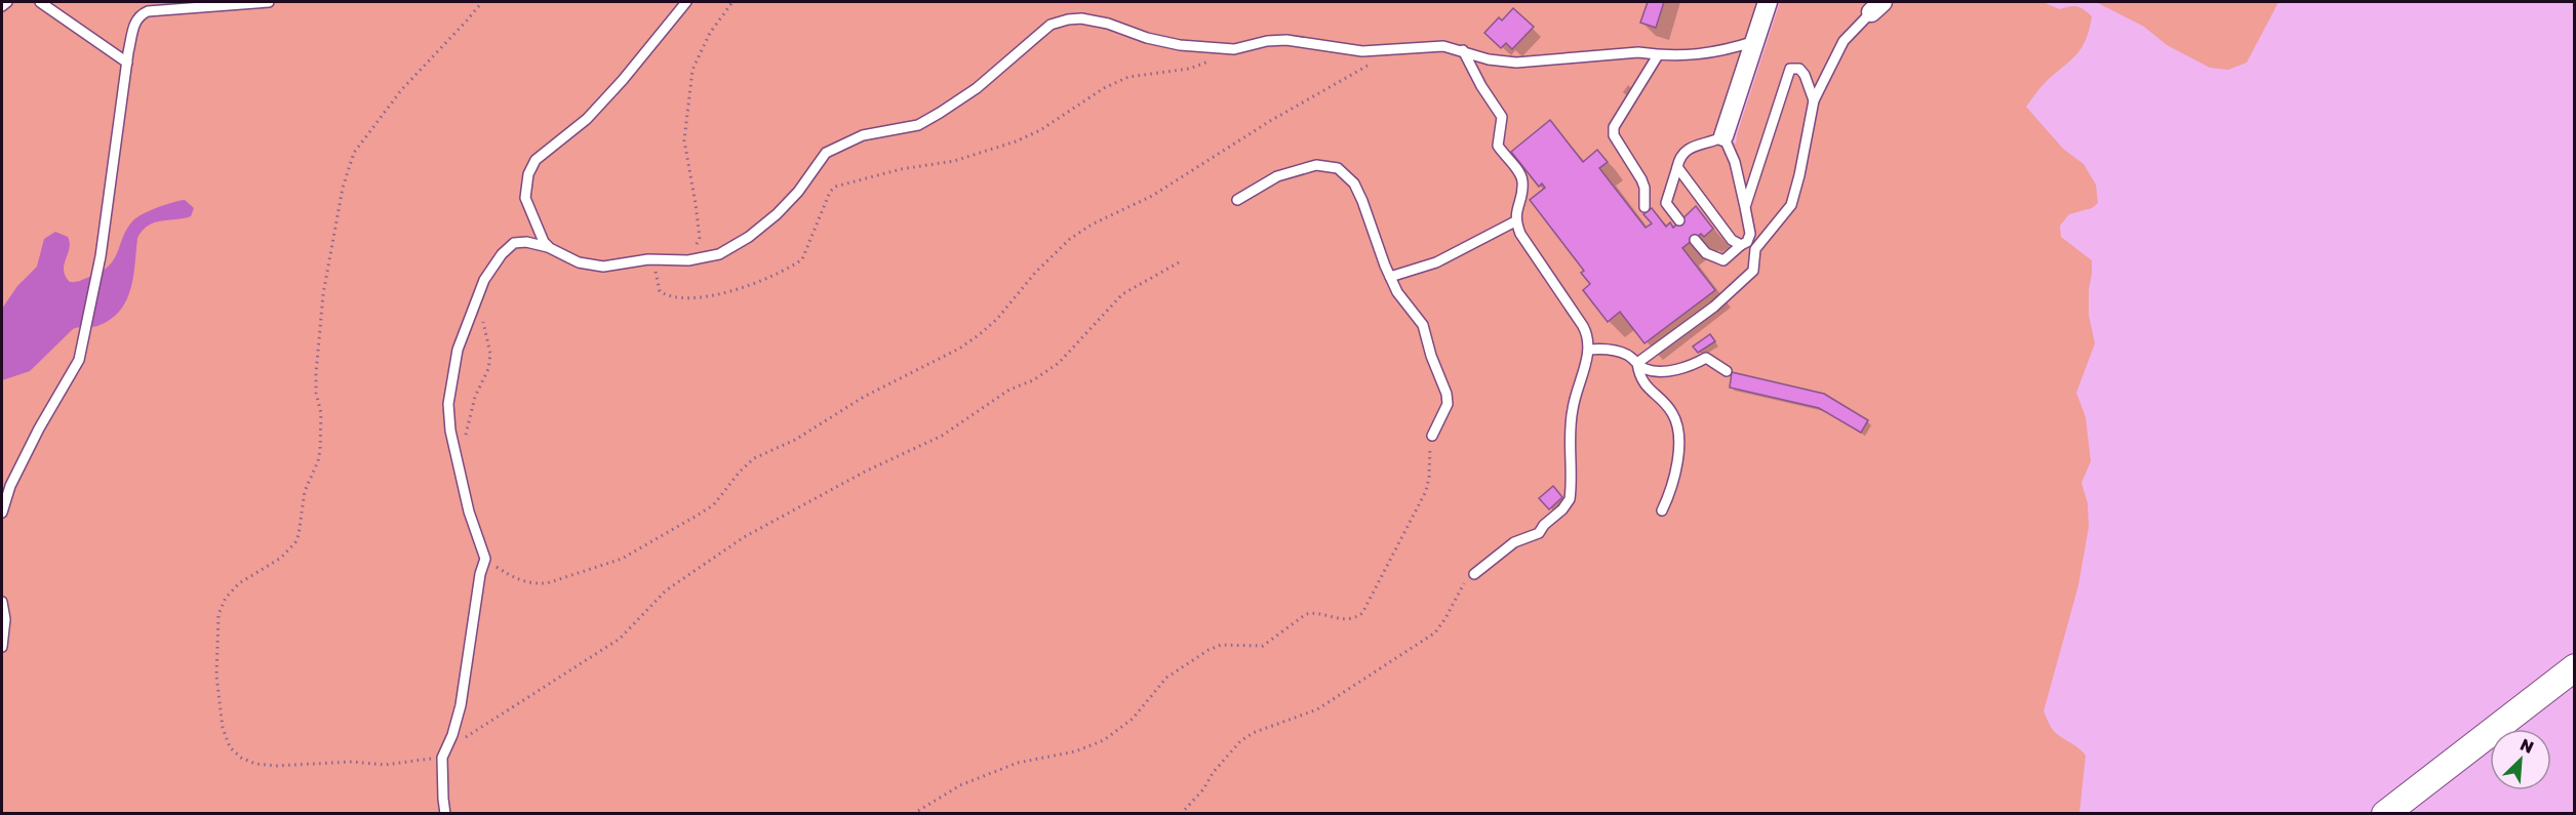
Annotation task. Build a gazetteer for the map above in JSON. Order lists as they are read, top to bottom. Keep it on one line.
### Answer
{"north":"top right"}
